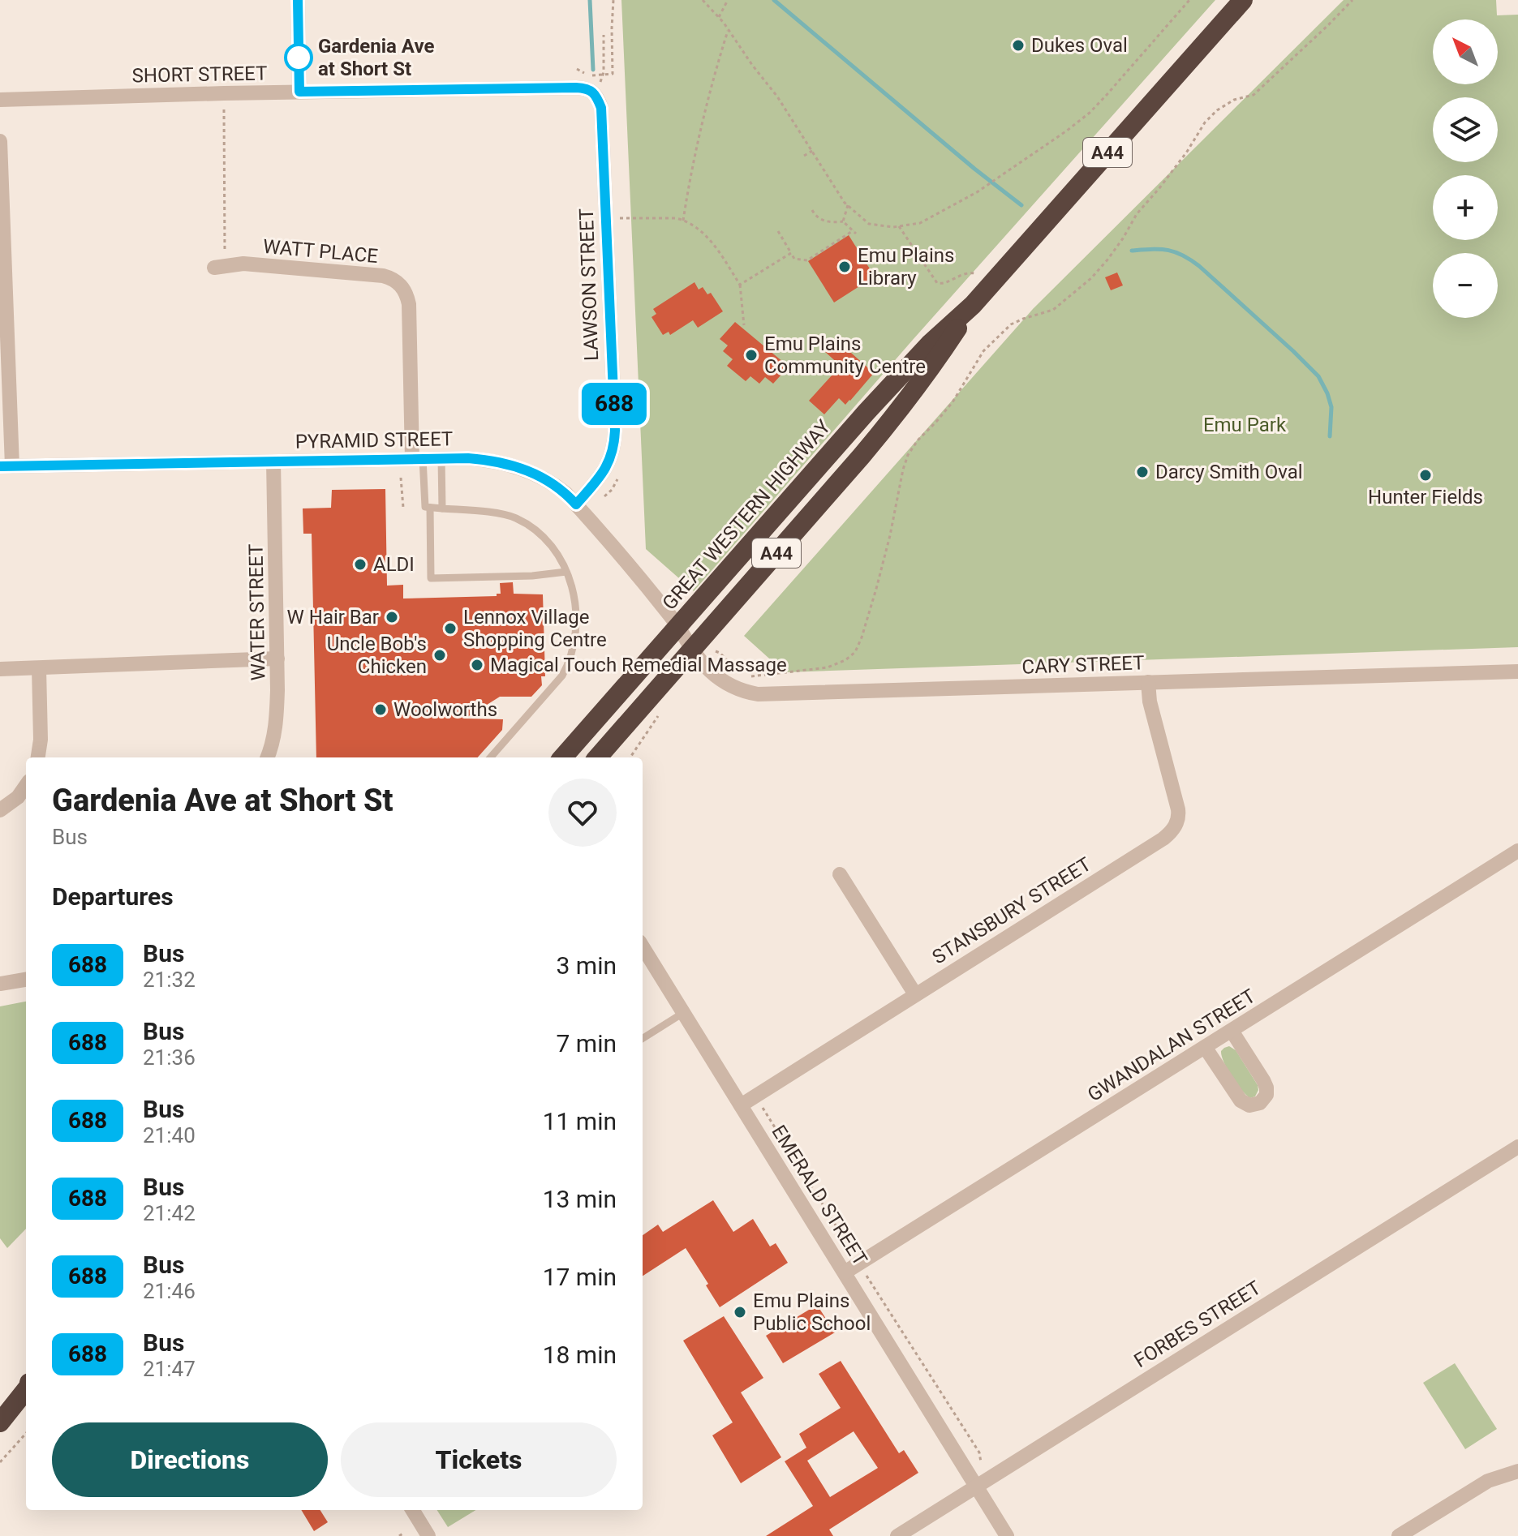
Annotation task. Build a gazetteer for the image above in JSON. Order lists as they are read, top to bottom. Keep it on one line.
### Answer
{"streets":{"highway":["A44","GREAT WESTERN HIGHWAY"],"street":["SHORT STREET","WATT PLACE","LAWSON STREET","PYRAMID STREET","WATER STREET","CARY STREET","STANSBURY STREET","GWANDALAN STREET","EMERALD STREET","FORBES STREET"]},"crossings":[["SHORT STREET","LAWSON STREET"],["WATT PLACE","PYRAMID STREET"],["LAWSON STREET","PYRAMID STREET"],["PYRAMID STREET","GREAT WESTERN HIGHWAY"],["PYRAMID STREET","WATER STREET"],["PYRAMID STREET","CARY STREET"],["GREAT WESTERN HIGHWAY","CARY STREET"],["CARY STREET","STANSBURY STREET"],["STANSBURY STREET","EMERALD STREET"],["GWANDALAN STREET","EMERALD STREET"],["EMERALD STREET","FORBES STREET"]],"parks":["Emu Park"],"places":["Dukes Oval","Gardenia Ave at Short St","Emu Plains Library","Emu Plains Community Centre","Darcy Smith Oval","Hunter Fields","ALDI","W Hair Bar","Lennox Village Shopping Centre","Uncle Bob's Chicken","Magical Touch Remedial Massage","Woolworths","Emu Plains Public School"],"lines":["bus line 688"],"north":"top left","page":{"on_map":"688","map_buttons":["+","−"],"heading":[["Gardenia Ave at Short St","Bus"],"Departures"],"list":[{"mark":"688","name":"Bus","note":"21:32","value":"3 min"},{"mark":"688","name":"Bus","note":"21:36","value":"7 min"},{"mark":"688","name":"Bus","note":"21:40","value":"11 min"},{"mark":"688","name":"Bus","note":"21:42","value":"13 min"},{"mark":"688","name":"Bus","note":"21:46","value":"17 min"},{"mark":"688","name":"Bus","note":"21:47","value":"18 min"}],"buttons":["Directions","Tickets"]}}
